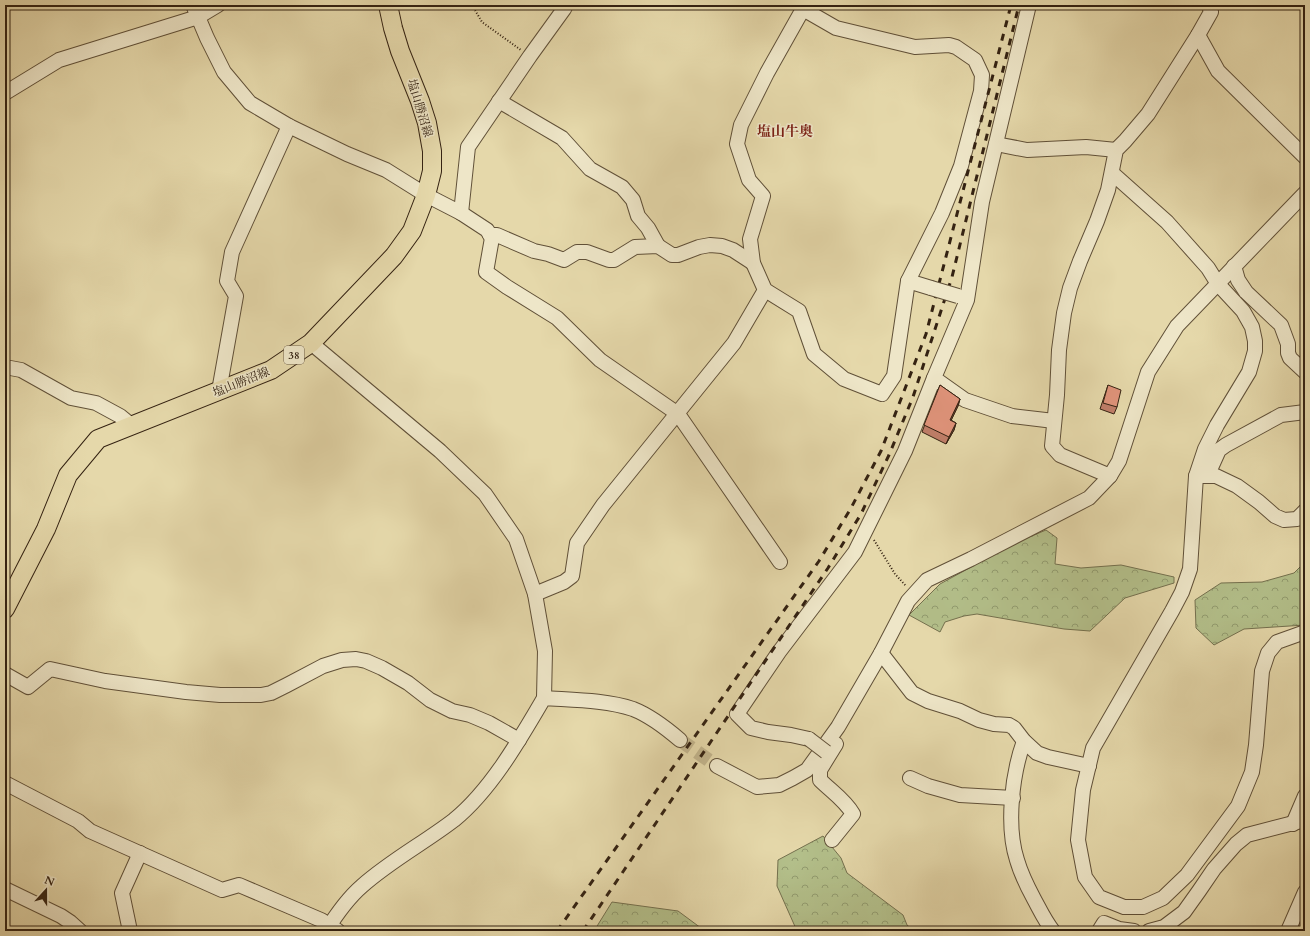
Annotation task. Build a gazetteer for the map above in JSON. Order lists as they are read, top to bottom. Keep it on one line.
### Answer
{"streets":{"main road":["塩山勝沼線","38"]},"districts":["塩山牛奥"],"north":"top"}
